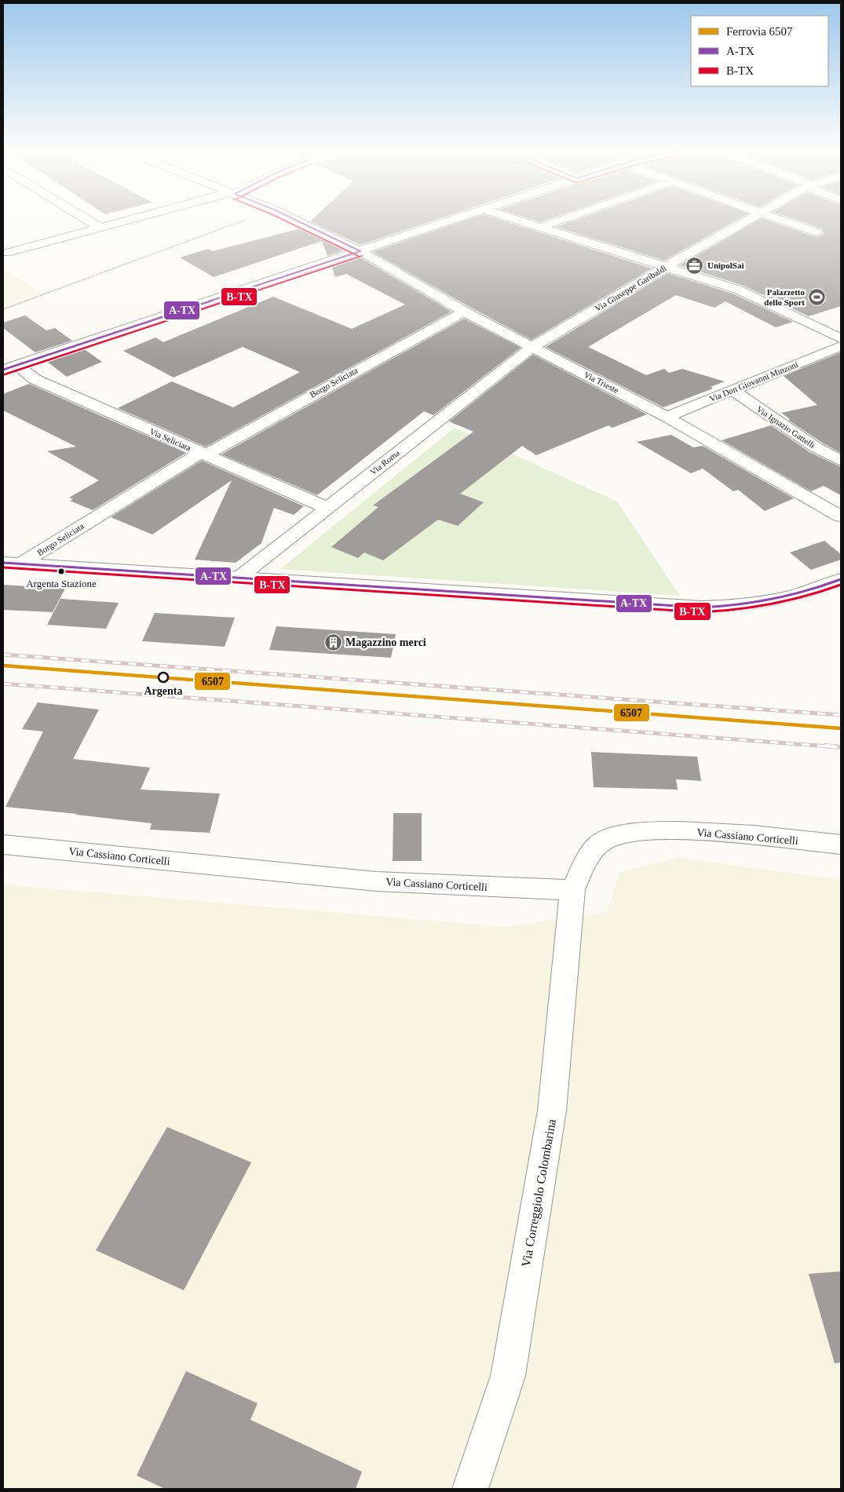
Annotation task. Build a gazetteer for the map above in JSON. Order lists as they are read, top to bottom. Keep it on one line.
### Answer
{"streets":{"street":["Via Giuseppe Garibaldi","Via Don Giovanni Minzoni","Borgo Seliciata","Via Trieste","Via Ignazio Gattelli","Via Seliciata","Via Roma","Via Cassiano Corticelli","Via Correggiolo Colombarina"]},"crossings":[["Via Giuseppe Garibaldi","Via Trieste"],["Via Giuseppe Garibaldi","Via Roma"],["Via Don Giovanni Minzoni","Via Trieste"],["Via Don Giovanni Minzoni","Via Ignazio Gattelli"],["Borgo Seliciata","Via Trieste"],["Borgo Seliciata","Via Seliciata"],["Via Trieste","Via Roma"],["Via Seliciata","Via Roma"],["Via Cassiano Corticelli","Via Correggiolo Colombarina"]],"places":{"office":["UnipolSai"],"sports":["Palazzetto dello Sport"],"other":["Argenta Stazione","Argenta"],"building":["Magazzino merci"]},"lines":["transit line A-TX","transit line B-TX","rail line 6507"],"legend":["Ferrovia 6507","A-TX","B-TX"]}
